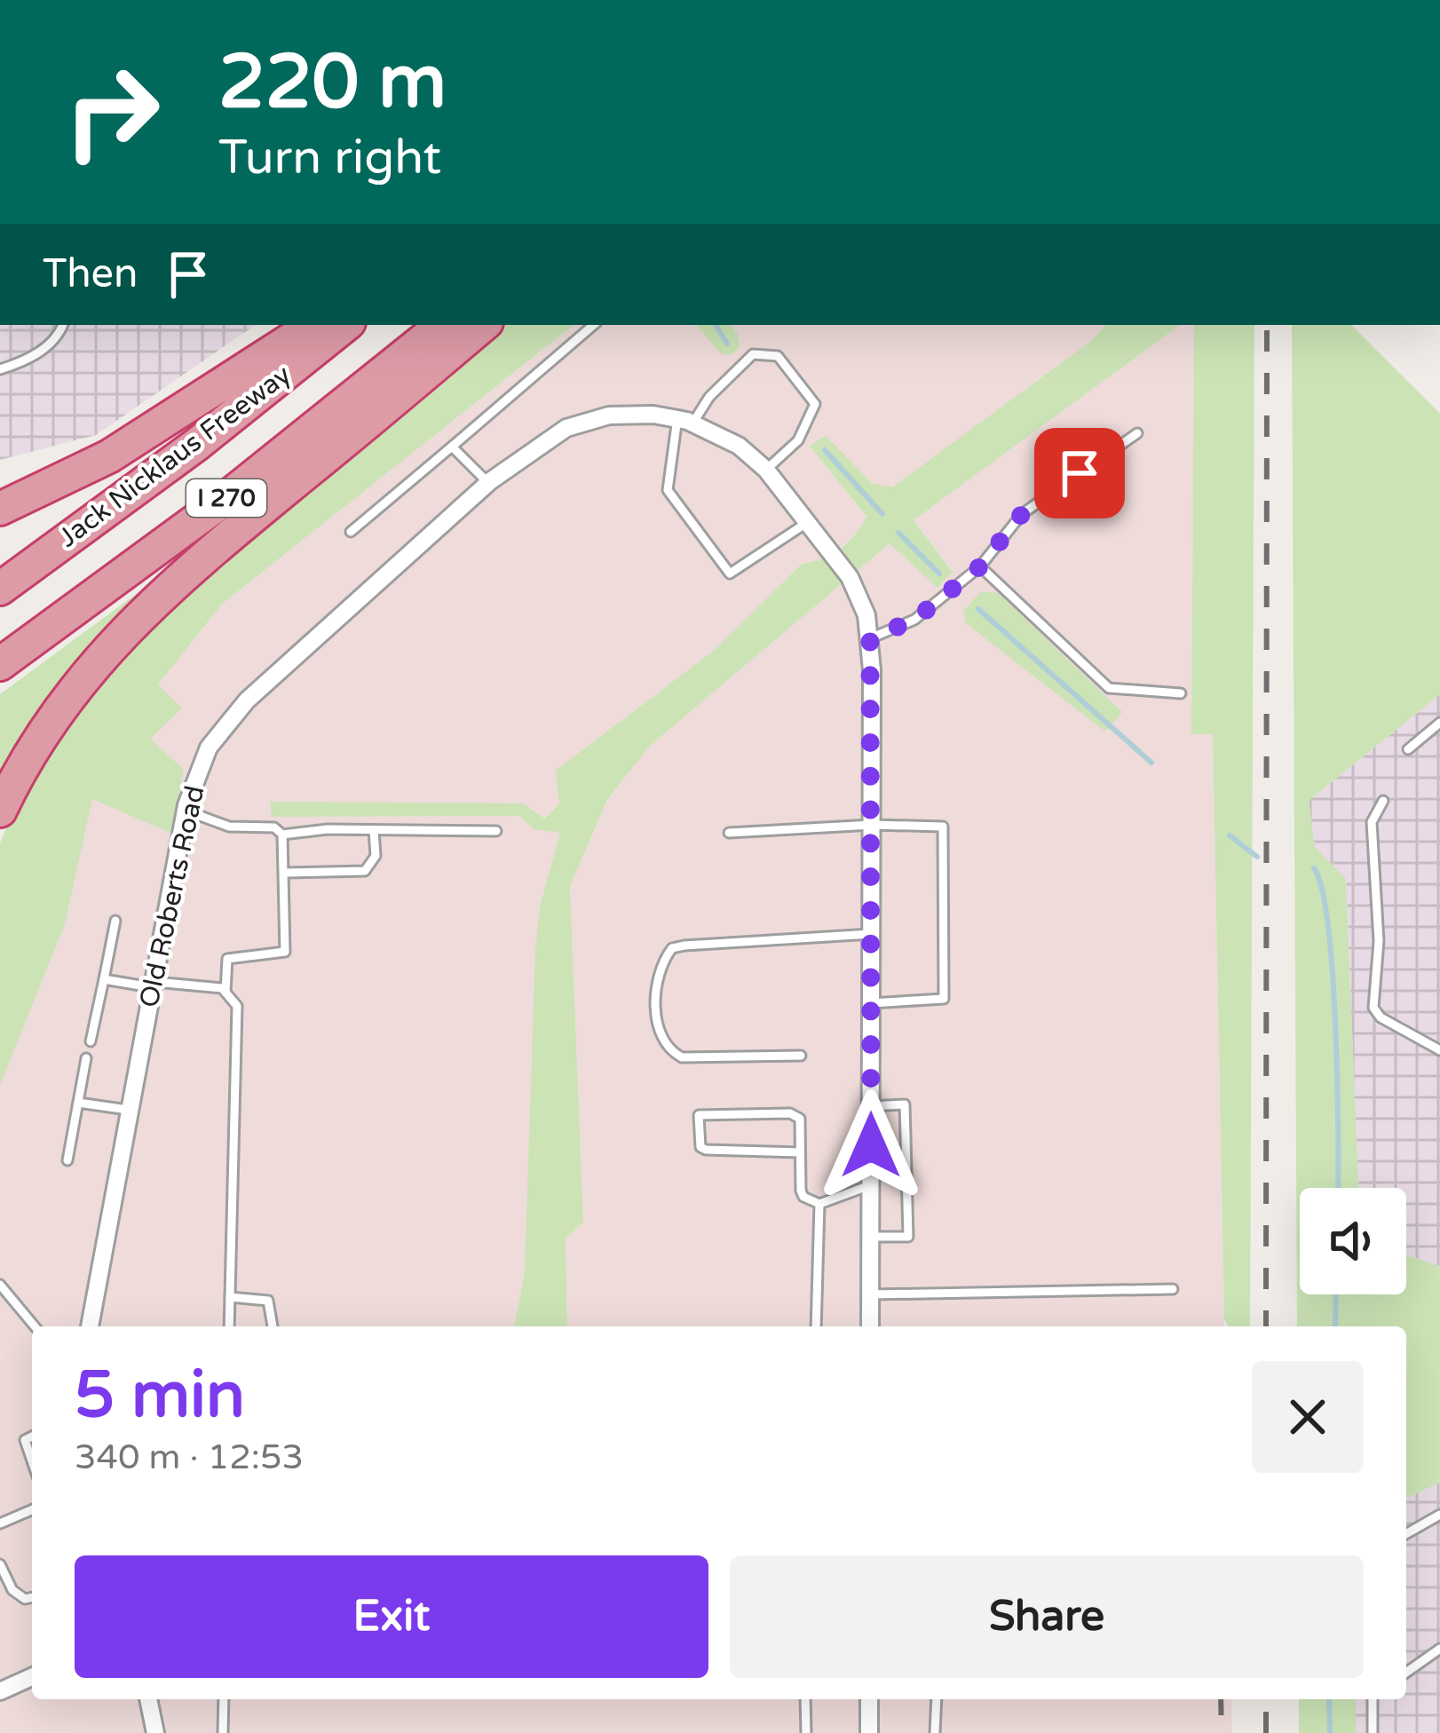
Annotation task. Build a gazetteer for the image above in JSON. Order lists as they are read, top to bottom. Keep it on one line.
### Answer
{"streets":{"highway":["Jack Nicklaus Freeway","I 270"],"street":["Old Roberts Road"]},"page":{"turn":["220 m","Turn right"],"then":"Then","heading":["5 min","340 m · 12:53"],"buttons":["Exit","Share"]}}
